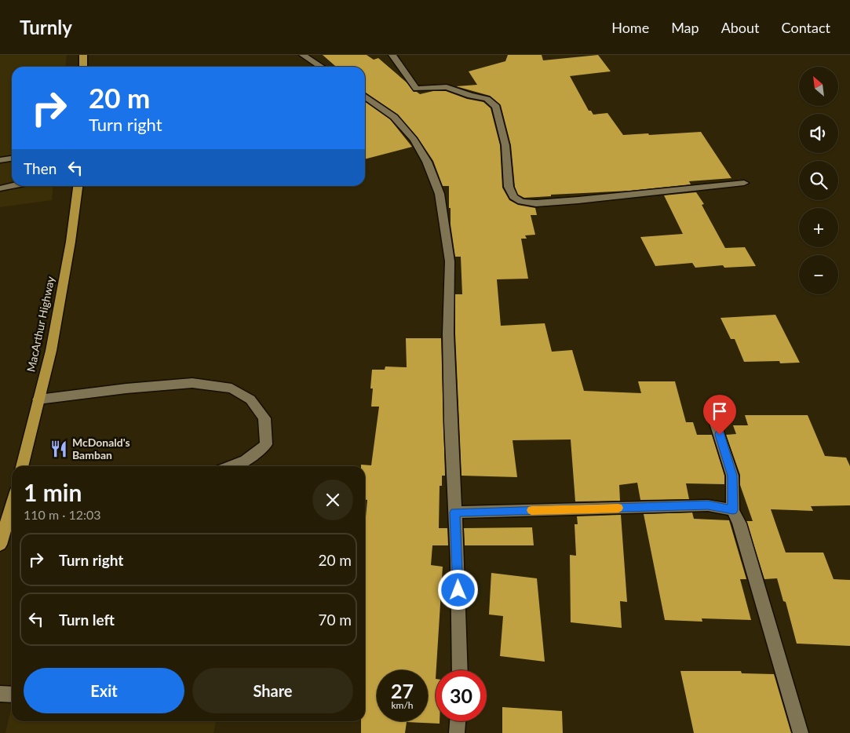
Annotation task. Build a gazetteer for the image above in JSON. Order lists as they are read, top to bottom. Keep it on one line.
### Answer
{"streets":{"highway":["MacArthur Highway"]},"places":{"restaurant":["McDonald's Bamban"]},"north":"top left","page":{"header":"Turnly","nav":["Home","Map","About","Contact"],"map_buttons":["+","−"],"turn":["20 m","Turn right"],"then":"Then","heading":["1 min","110 m · 12:03"],"list":[{"name":"Turn right","value":"20 m"},{"name":"Turn left","value":"70 m"}],"buttons":["Exit","Share"],"speed":"27 km/h","limit":"30"}}
